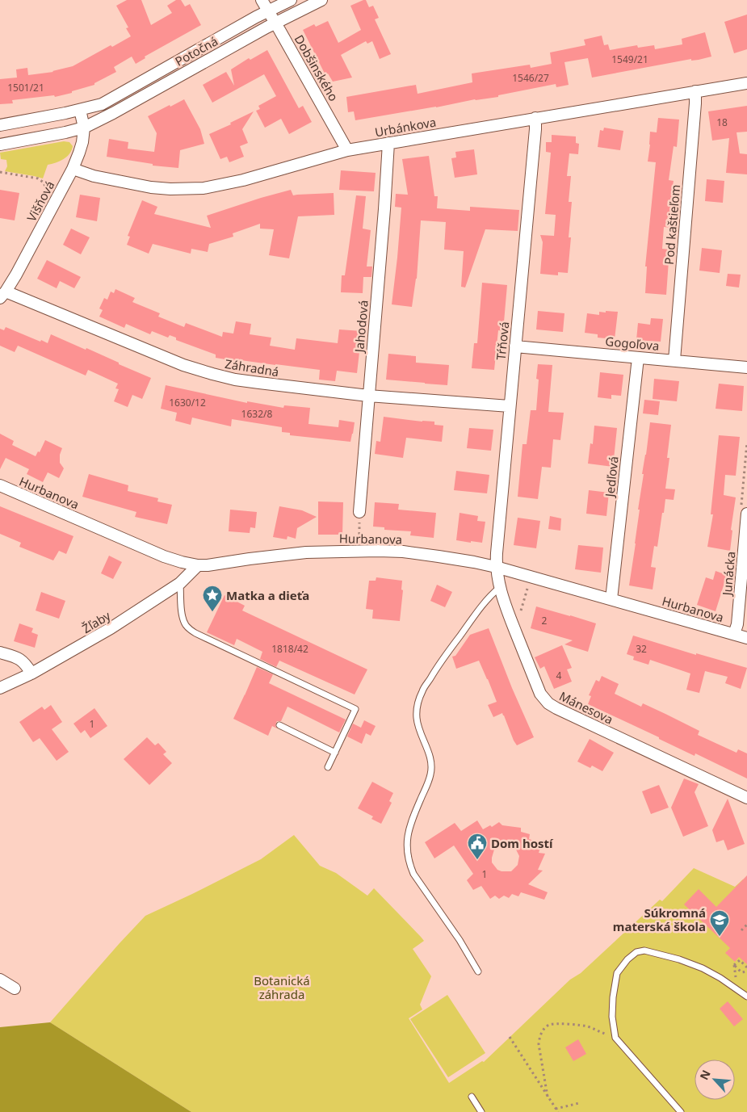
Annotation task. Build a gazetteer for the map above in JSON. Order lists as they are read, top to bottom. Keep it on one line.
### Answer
{"streets":{"street":["Potočná","Dobšinského","Urbánkova","Višňová","Pod kaštieľom","Jahodová","Tŕňová","Gogoľova","Záhradná","Jedľová","Hurbanova","Junácka","Žľaby","Mánesova"]},"crossings":[["Potočná","Dobšinského"],["Potočná","Višňová"],["Dobšinského","Urbánkova"],["Urbánkova","Višňová"],["Urbánkova","Pod kaštieľom"],["Urbánkova","Jahodová"],["Urbánkova","Tŕňová"],["Višňová","Záhradná"],["Pod kaštieľom","Gogoľova"],["Jahodová","Záhradná"],["Tŕňová","Gogoľova"],["Tŕňová","Záhradná"],["Tŕňová","Hurbanova"],["Tŕňová","Mánesova"],["Gogoľova","Jedľová"],["Jedľová","Hurbanova"],["Hurbanova","Junácka"],["Hurbanova","Žľaby"],["Hurbanova","Mánesova"]],"parks":["Botanická záhrada"],"places":{"place":["Matka a dieťa"],"public building":["Dom hostí"],"school or university":["Súkromná materská škola"]},"house_numbers":["1549/21","1546/27","1501/21","18","1630/12","1632/8","2","1818/42","32","4","1","1"],"north":"top left"}
